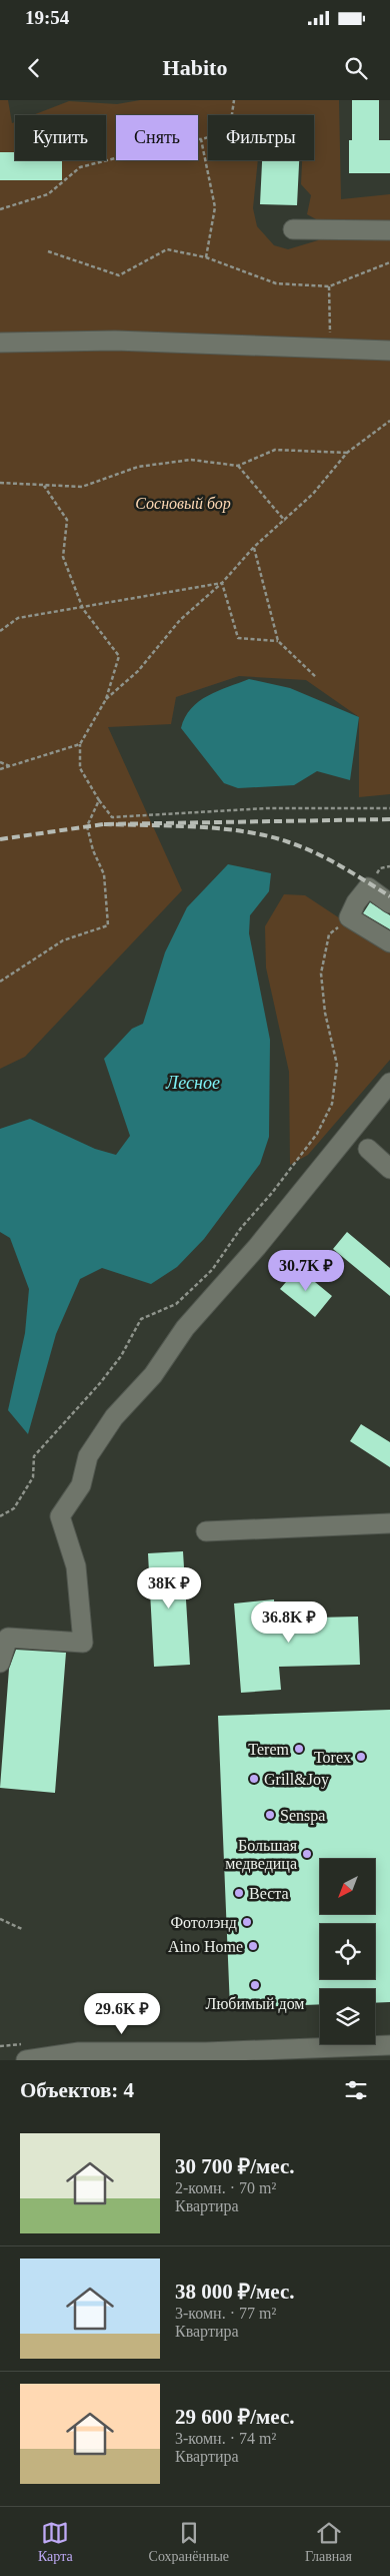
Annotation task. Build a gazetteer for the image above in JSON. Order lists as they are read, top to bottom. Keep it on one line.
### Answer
{"water":["Лесное"],"parks":["Сосновый бор"],"places":["Terem","Torex","Grill&Joy","Senspa","Большая медведица","Веста","Фотолэнд","Aino Home","Любимый дом"],"north":"bottom left","page":{"status":"19:54","header":"Habito","chip":["Купить","Снять","Фильтры"],"price":["30.7K ₽","38K ₽","36.8K ₽","29.6K ₽"],"heading":"Объектов: 4","list":[{"name":"30 700 ₽/мес.","note":"2-комн. · 70 m² · Квартира"},{"name":"38 000 ₽/мес.","note":"3-комн. · 77 m² · Квартира"},{"name":"29 600 ₽/мес.","note":"3-комн. · 74 m² · Квартира"}],"tabs":["Карта","Сохранённые","Главная"]}}
